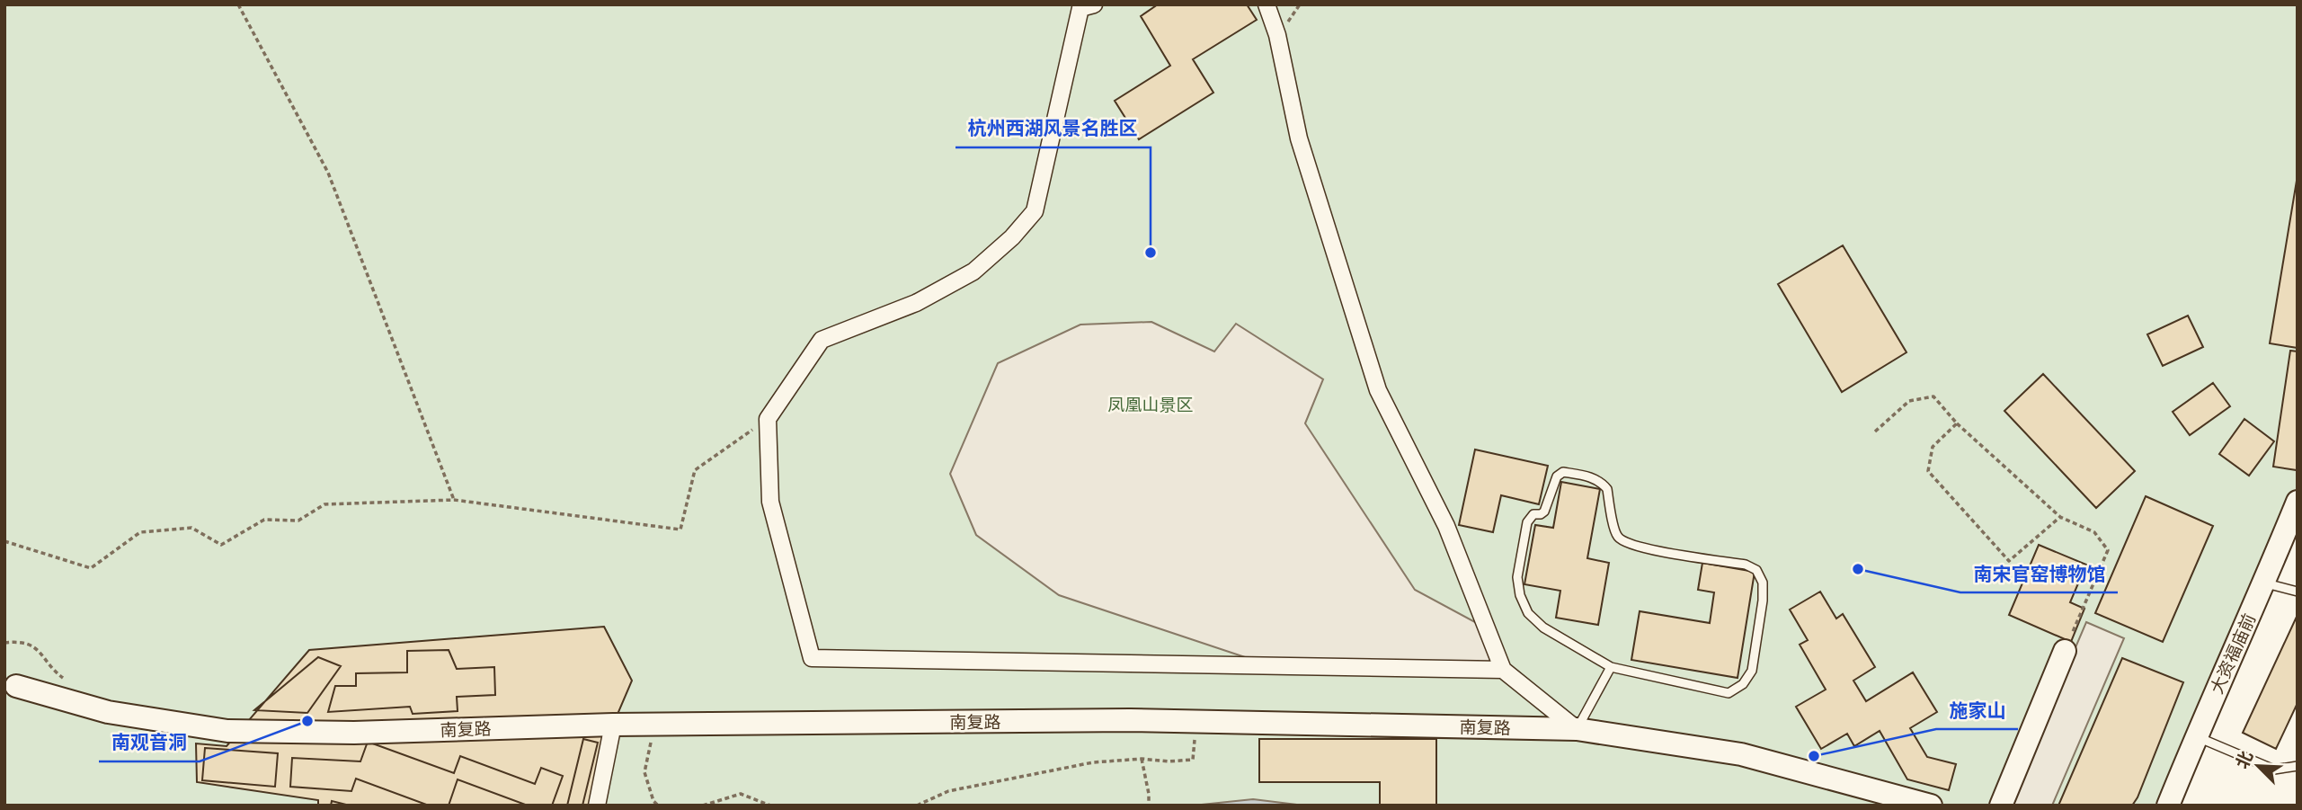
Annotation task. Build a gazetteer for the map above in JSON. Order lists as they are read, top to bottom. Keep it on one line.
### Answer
{"streets":{"street":["大资福庙前","南复路"]},"parks":["凤凰山景区"],"places":["杭州西湖风景名胜区","南宋官窑博物馆","南观音洞","施家山"],"north":"top left"}
